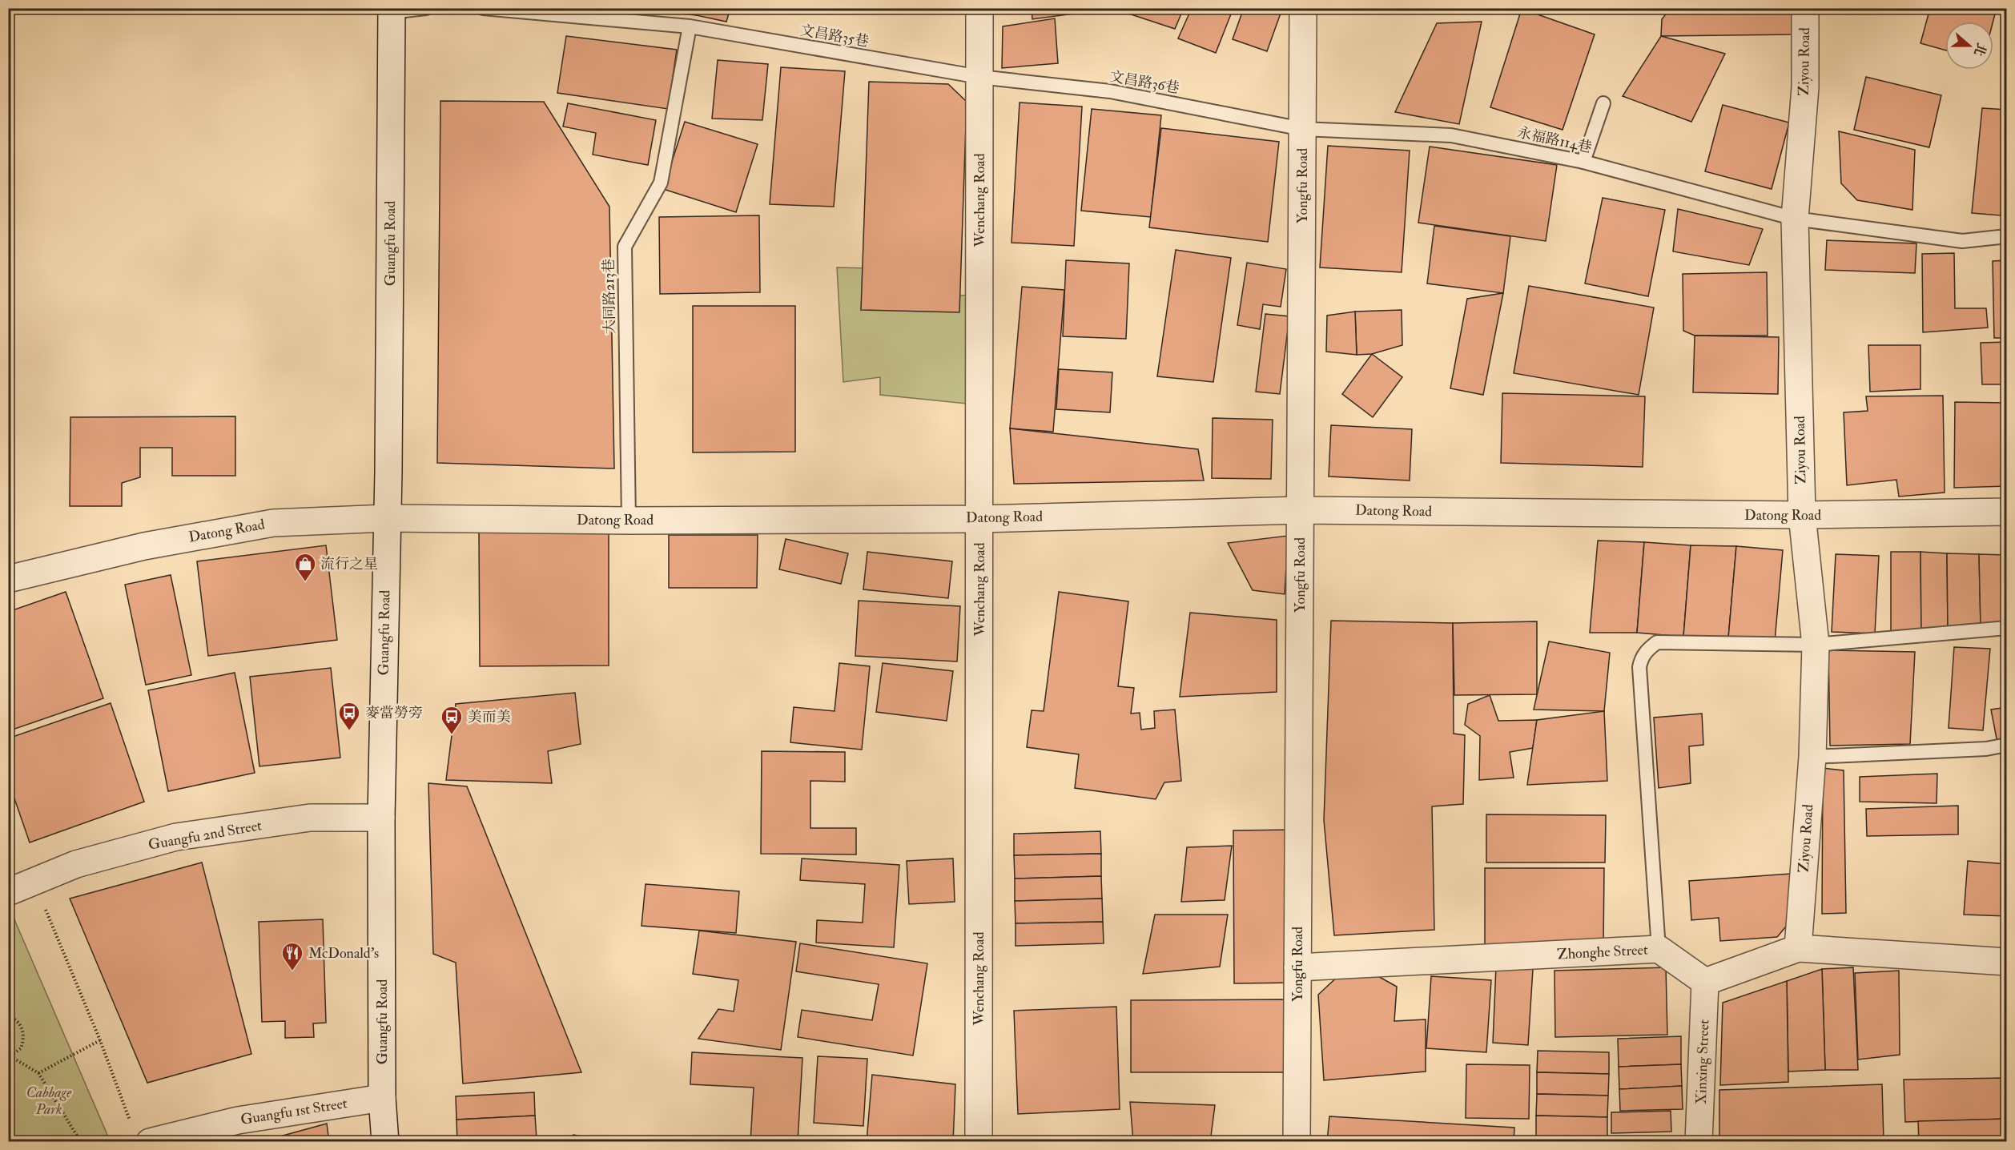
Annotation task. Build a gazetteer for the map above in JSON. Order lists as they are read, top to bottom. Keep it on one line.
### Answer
{"streets":{"street":["Ziyou Road","Yongfu Road","Wenchang Road","Guangfu Road","Datong Road","Guangfu 2nd Street","Zhonghe Street","Xinxing Street","Guangfu 1st Street"],"lane":["文昌路35巷","文昌路36巷","永福路114巷","大同路213巷"]},"crossings":[["文昌路35巷","文昌路36巷"],["文昌路35巷","Wenchang Road"],["文昌路35巷","大同路213巷"],["Ziyou Road","永福路114巷"],["Ziyou Road","Datong Road"],["文昌路36巷","永福路114巷"],["文昌路36巷","Yongfu Road"],["文昌路36巷","Wenchang Road"],["永福路114巷","Yongfu Road"],["Yongfu Road","Datong Road"],["Yongfu Road","Zhonghe Street"],["Wenchang Road","Datong Road"],["Guangfu Road","Datong Road"],["Guangfu Road","Guangfu 2nd Street"],["Guangfu Road","Guangfu 1st Street"],["大同路213巷","Datong Road"],["Zhonghe Street","Xinxing Street"]],"parks":["Cabbage Park"],"places":{"shop":["流行之星"],"bus stop":["麥當勞旁","美而美"],"restaurant":["McDonald's"]},"north":"right"}
